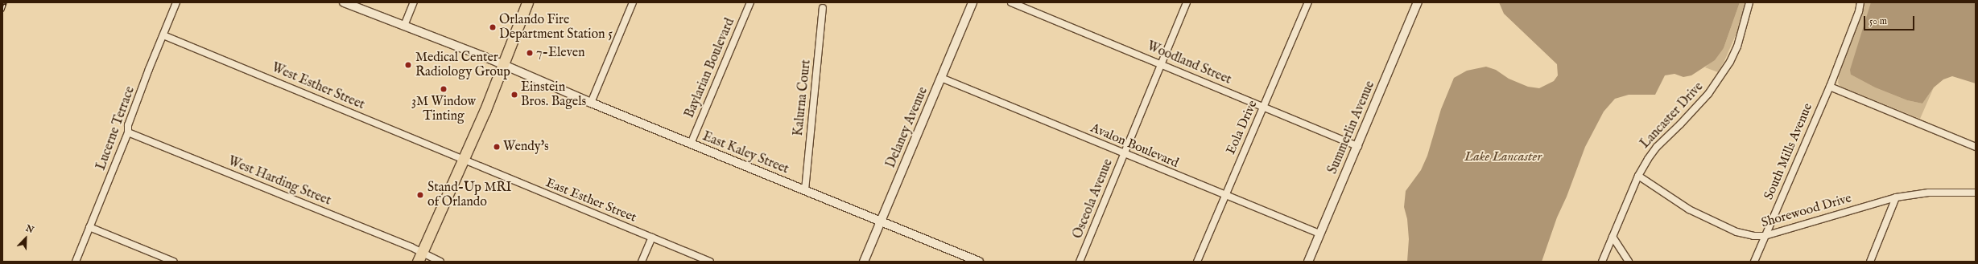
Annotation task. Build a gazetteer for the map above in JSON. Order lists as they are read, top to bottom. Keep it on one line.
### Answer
{"streets":{"street":["Woodland Street","Baylarian Boulevard","West Esther Street","Kalurna Court","Lancaster Drive","Delaney Avenue","Eola Drive","Summerlin Avenue","Lucerne Terrace","Avalon Boulevard","South Mills Avenue","East Kaley Street","West Harding Street","Osceola Avenue","East Esther Street","Shorewood Drive"]},"crossings":[["Woodland Street","Eola Drive"],["Woodland Street","Summerlin Avenue"],["Woodland Street","Osceola Avenue"],["Baylarian Boulevard","East Kaley Street"],["West Esther Street","Lucerne Terrace"],["West Esther Street","East Esther Street"],["Kalurna Court","East Kaley Street"],["Lancaster Drive","Shorewood Drive"],["Delaney Avenue","Avalon Boulevard"],["Delaney Avenue","East Kaley Street"],["Eola Drive","Avalon Boulevard"],["Summerlin Avenue","Avalon Boulevard"],["Lucerne Terrace","West Harding Street"],["Avalon Boulevard","Osceola Avenue"],["South Mills Avenue","Shorewood Drive"]],"water":["Lake Lancaster"],"places":["Orlando Fire Department Station 5","7-Eleven","Medical Center Radiology Group","3M Window Tinting","Einstein Bros. Bagels","Wendy's","Stand-Up MRI of Orlando"],"scale_bar":"50 m","north":"top right"}
